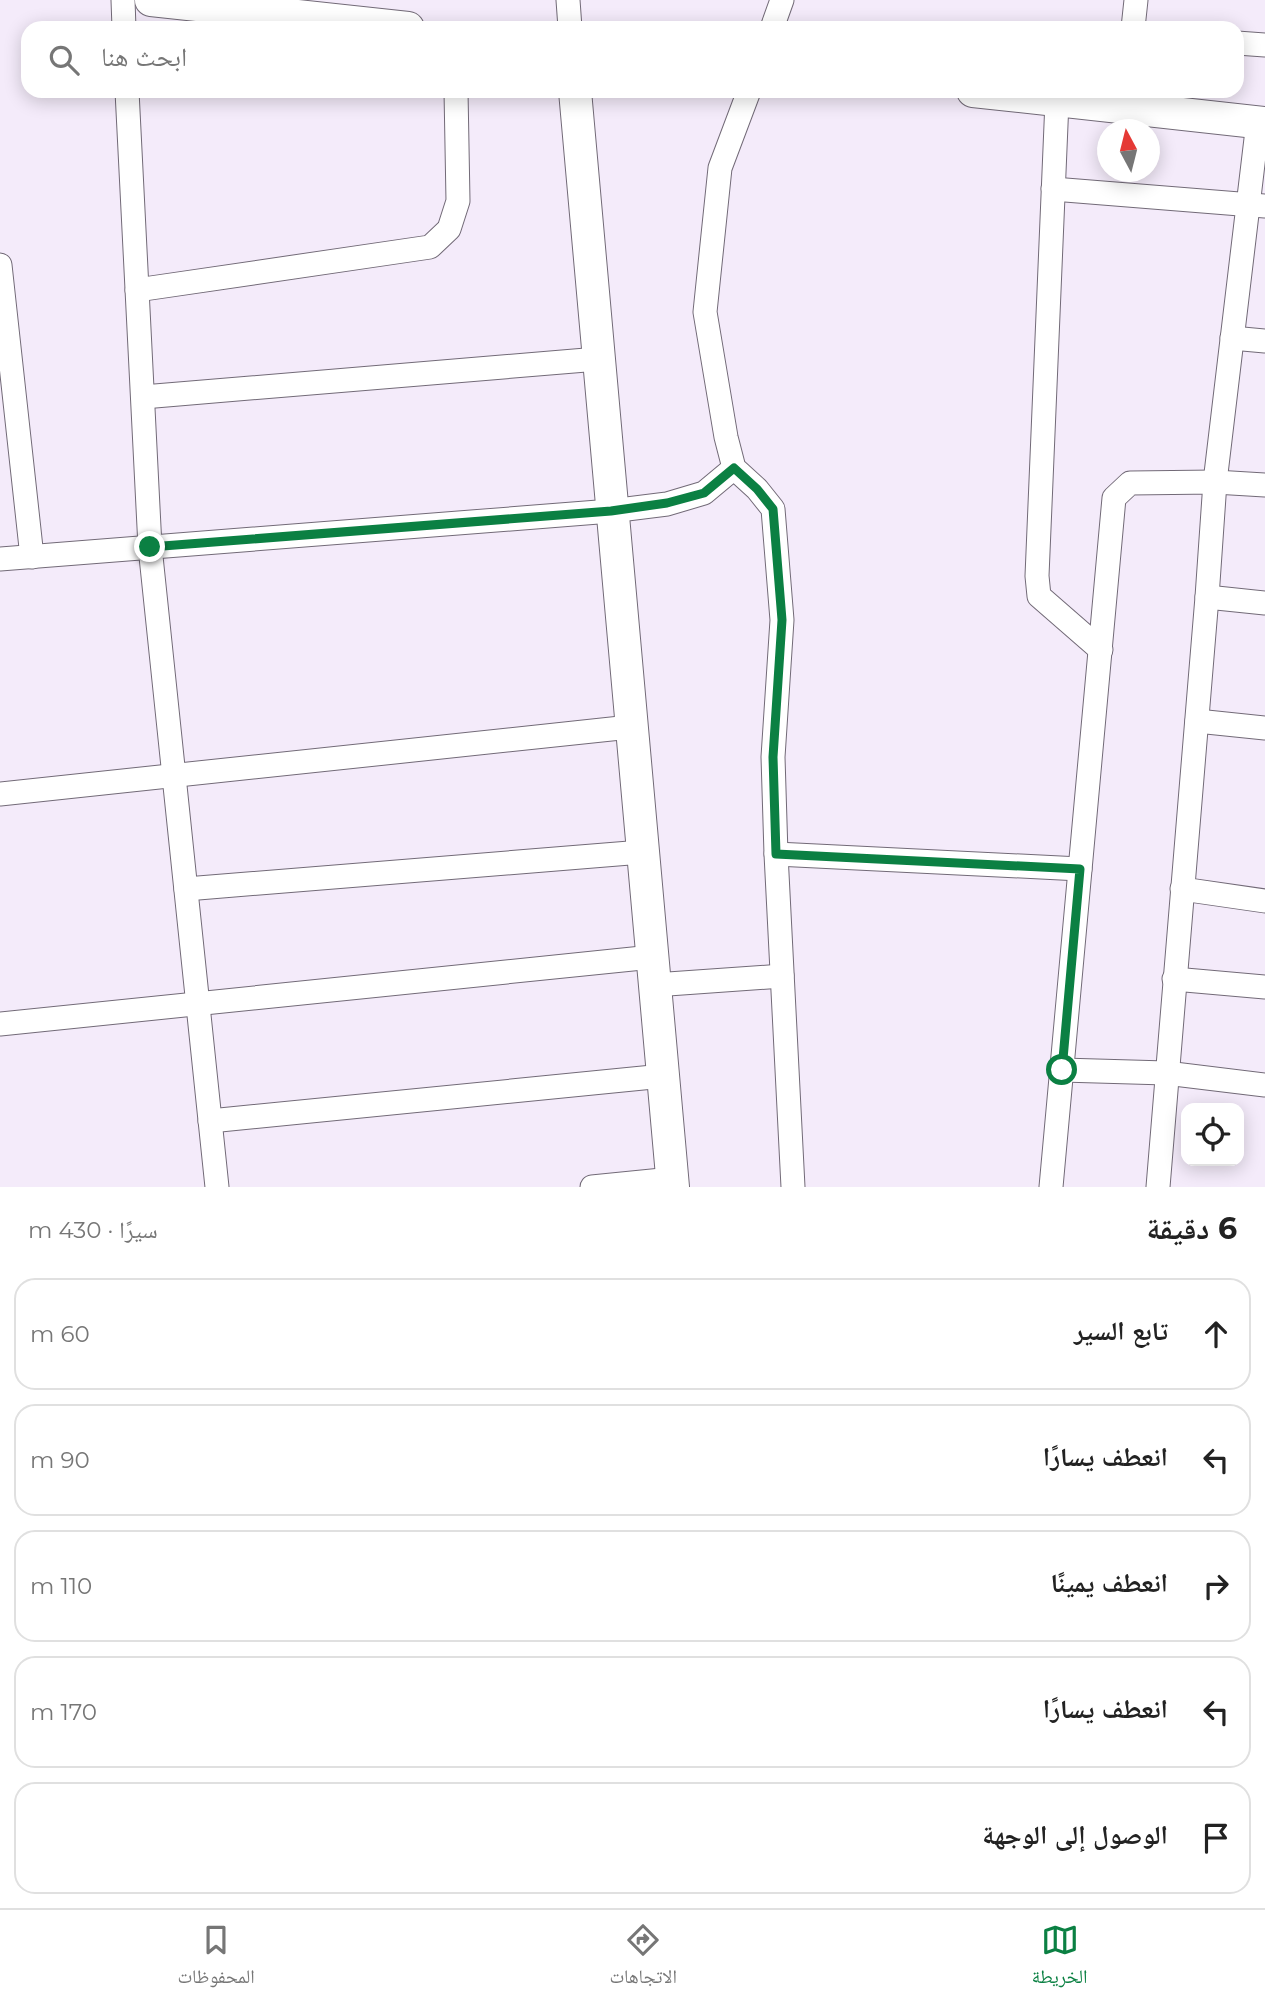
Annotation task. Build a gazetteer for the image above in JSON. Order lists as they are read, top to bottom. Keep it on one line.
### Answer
{"north":"top","page":{"search":"ابحث هنا","heading":["6 دقيقة","سيرًا · 430 m"],"list":[["تابع السير","60 m"],["انعطف يسارًا","90 m"],["انعطف يمينًا","110 m"],["انعطف يسارًا","170 m"],"الوصول إلى الوجهة"],"nav":["الخريطة","الاتجاهات","المحفوظات"]}}
